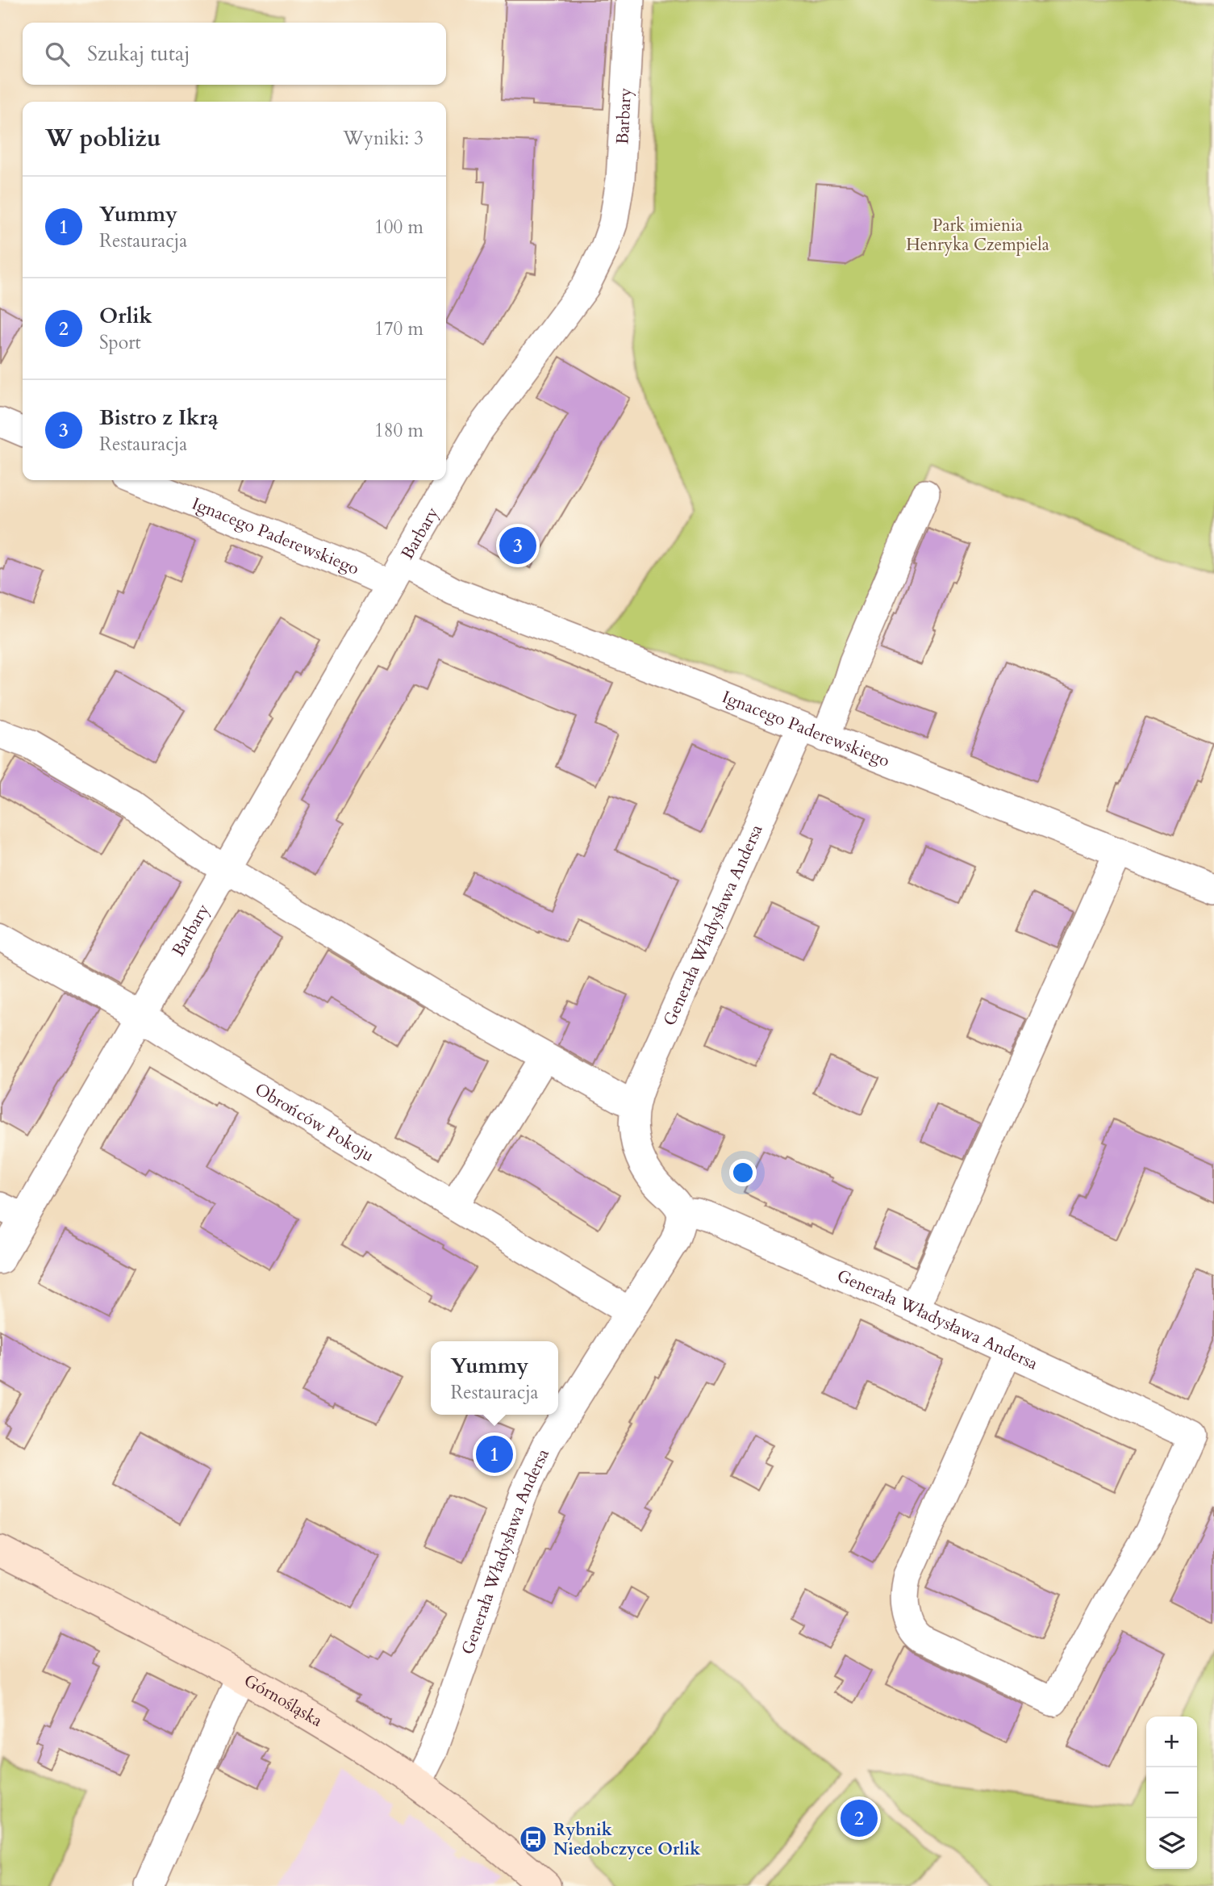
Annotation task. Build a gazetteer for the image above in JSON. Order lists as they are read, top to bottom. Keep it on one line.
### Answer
{"streets":{"street":["Barbary","Ignacego Paderewskiego","Generała Władysława Andersa","Obrońców Pokoju","Górnośląska"]},"crossings":[["Barbary","Ignacego Paderewskiego"],["Barbary","Obrońców Pokoju"],["Ignacego Paderewskiego","Generała Władysława Andersa"],["Generała Władysława Andersa","Obrońców Pokoju"],["Generała Władysława Andersa","Górnośląska"]],"parks":["Park imienia Henryka Czempiela"],"places":{"bus stop":["Rybnik Niedobczyce Orlik"]},"page":{"search":"Szukaj tutaj","heading":["W pobliżu","Wyniki: 3"],"list":[{"mark":"1","name":"Yummy","note":"Restauracja","value":"100 m"},{"mark":"2","name":"Orlik","note":"Sport","value":"170 m"},{"mark":"3","name":"Bistro z Ikrą","note":"Restauracja","value":"180 m"}],"pins":["3","1","2"],"popup":["Yummy","Restauracja"],"map_buttons":["+","−"]}}
